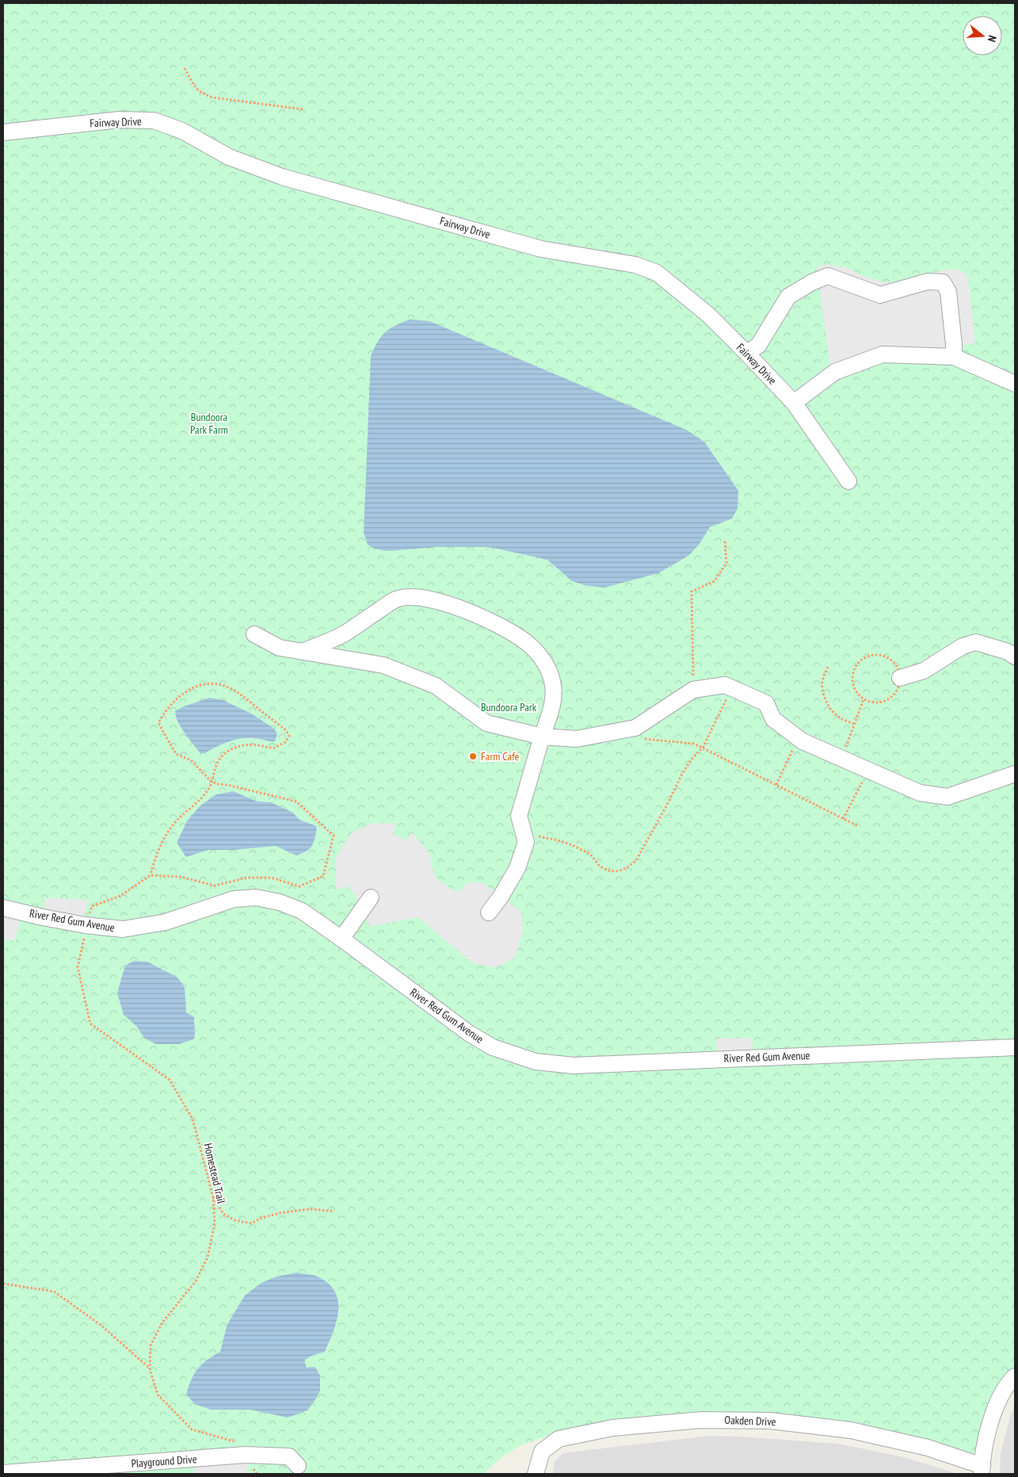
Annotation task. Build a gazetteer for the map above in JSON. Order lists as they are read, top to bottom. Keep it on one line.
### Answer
{"streets":{"street":["Fairway Drive","River Red Gum Avenue","Oakden Drive","Playground Drive"],"path":["Homestead Trail"]},"crossings":[["River Red Gum Avenue","Homestead Trail"],["Homestead Trail","Playground Drive"]],"parks":["Bundoora Park Farm","Bundoora Park"],"places":["Farm Cafe"],"north":"right"}
